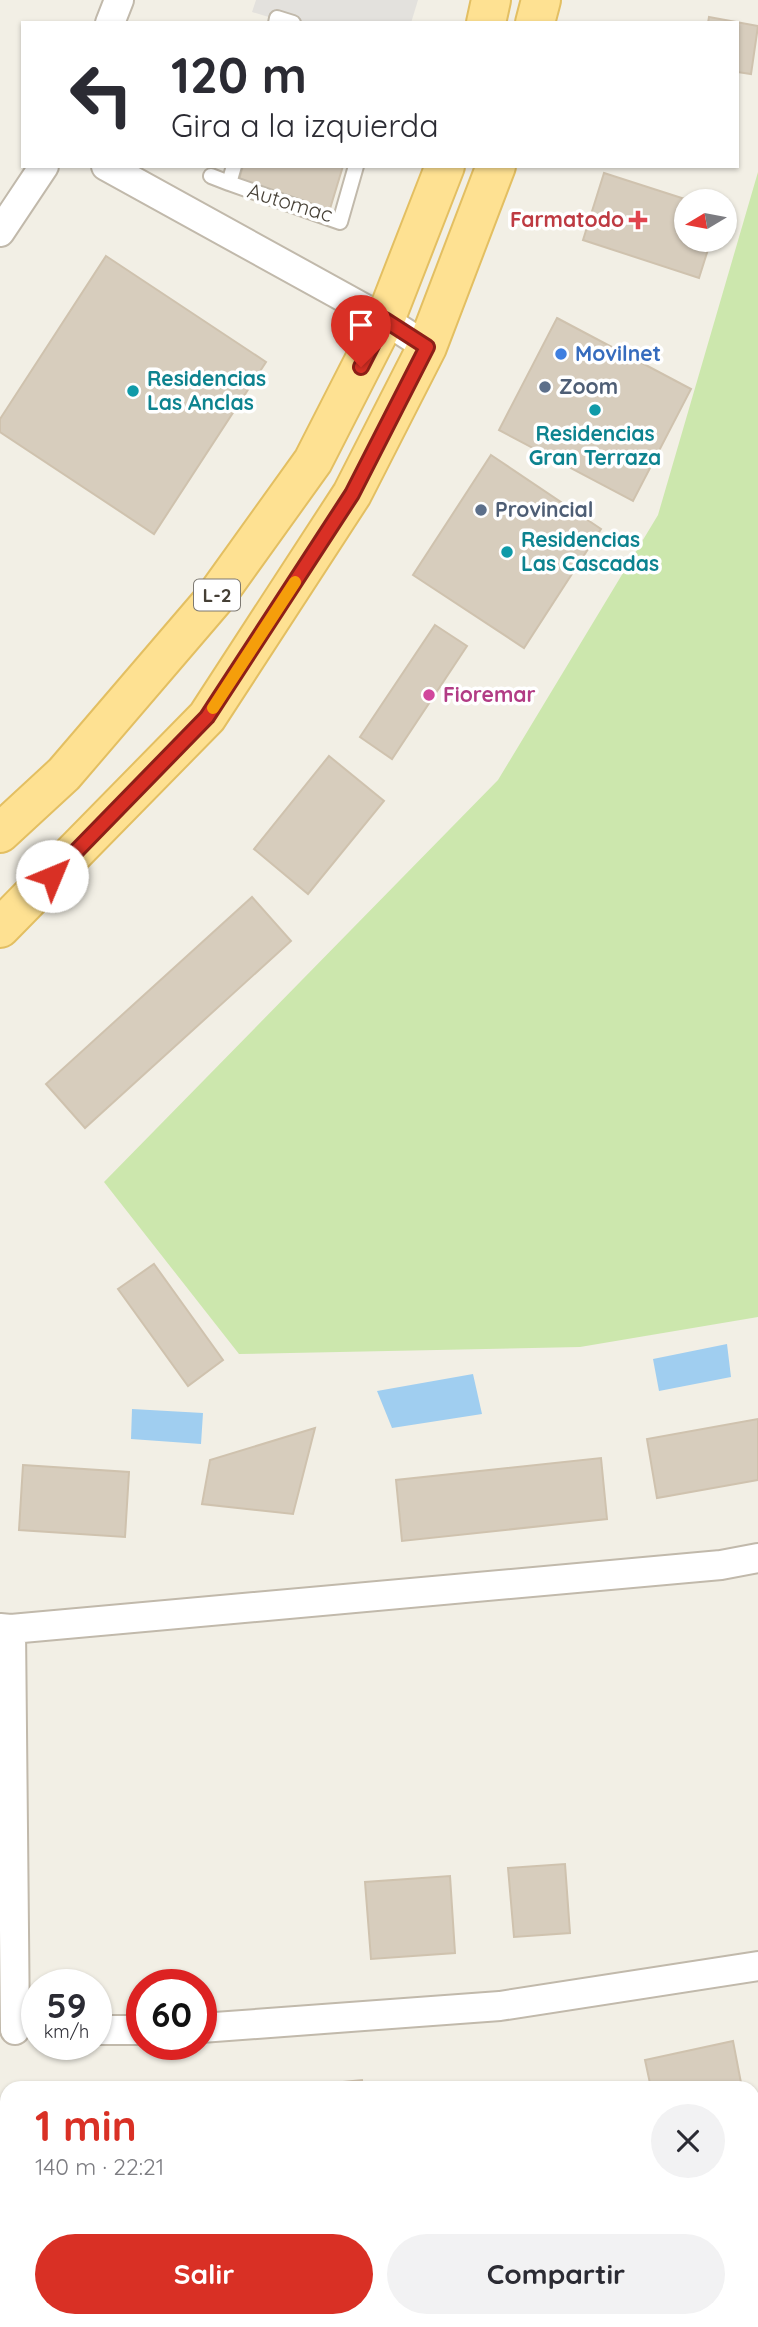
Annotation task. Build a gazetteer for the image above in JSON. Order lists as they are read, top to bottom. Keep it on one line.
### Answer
{"streets":{"main road":["L-2"],"lane":["Automac"]},"places":{"health":["Farmatodo"],"other":["Movilnet","Zoom","Residencias Las Anclas","Residencias Gran Terraza","Provincial","Residencias Las Cascadas","Fioremar"]},"north":"left","page":{"turn":["120 m","Gira a la izquierda"],"speed":"59 km/h","limit":"60","heading":["1 min","140 m · 22:21"],"buttons":["Salir","Compartir"]}}
